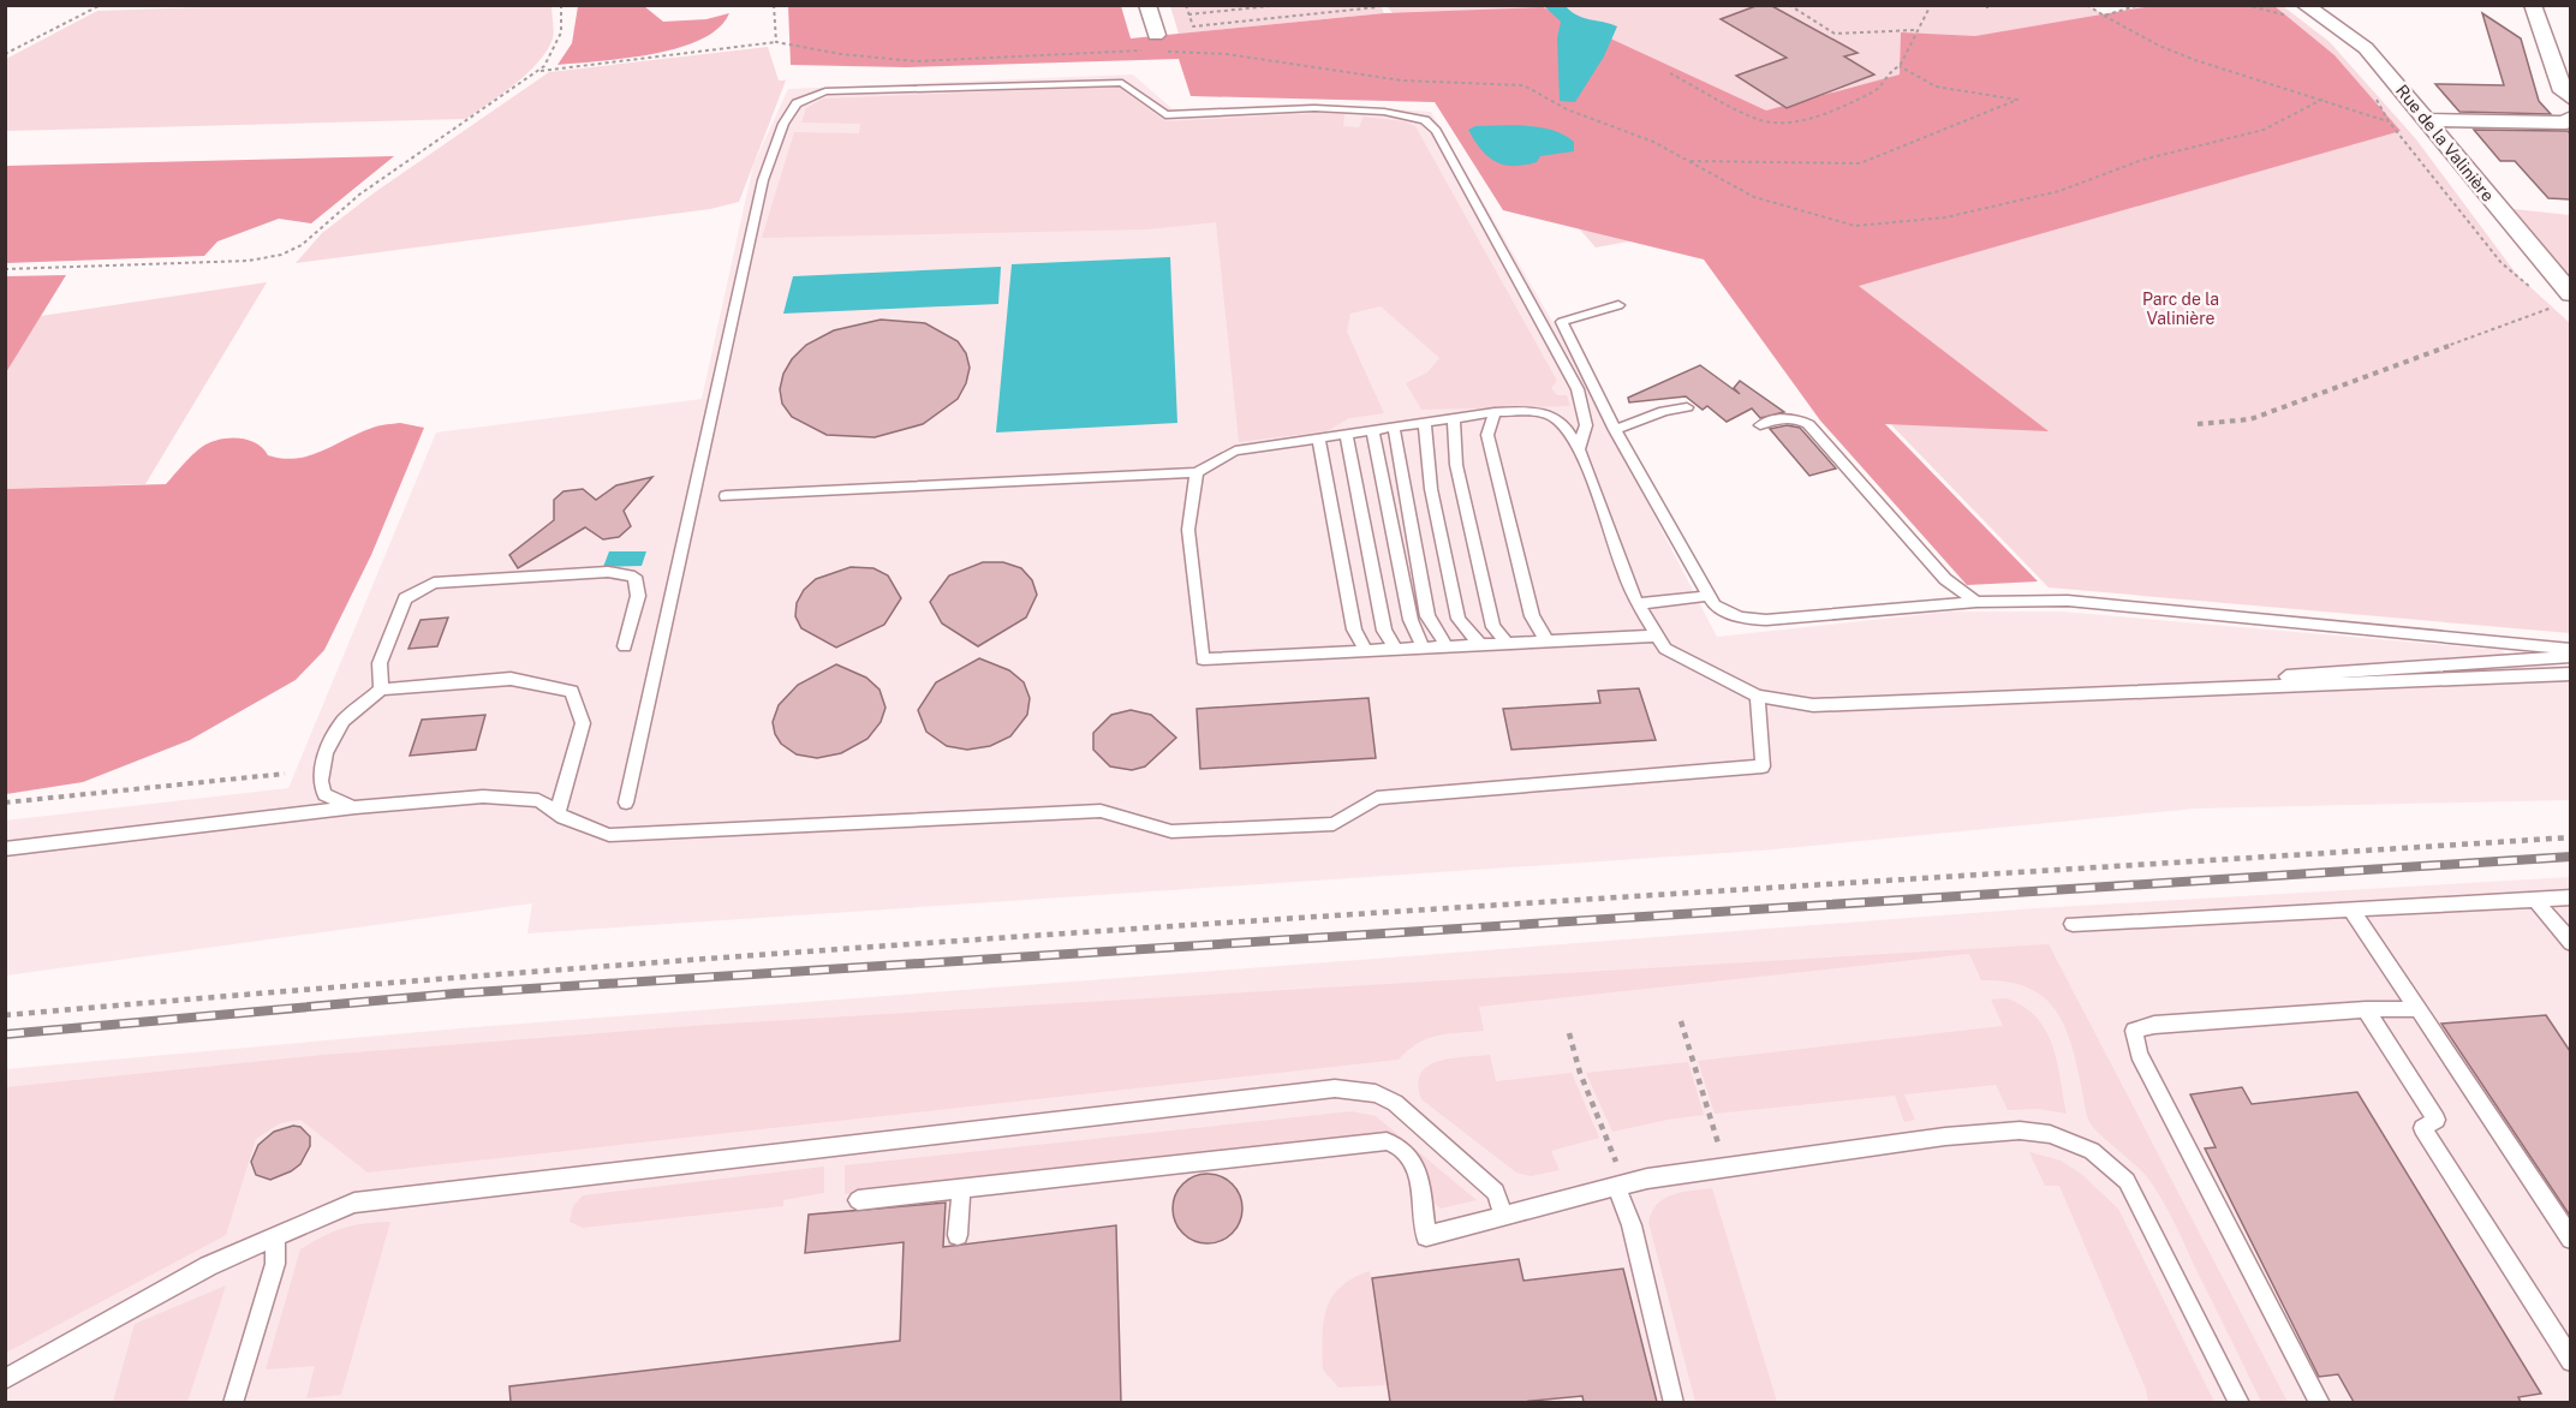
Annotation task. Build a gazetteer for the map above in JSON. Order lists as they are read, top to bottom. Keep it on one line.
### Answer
{"streets":{"street":["Rue de la Valinière"]},"parks":["Parc de la Valinière"]}
